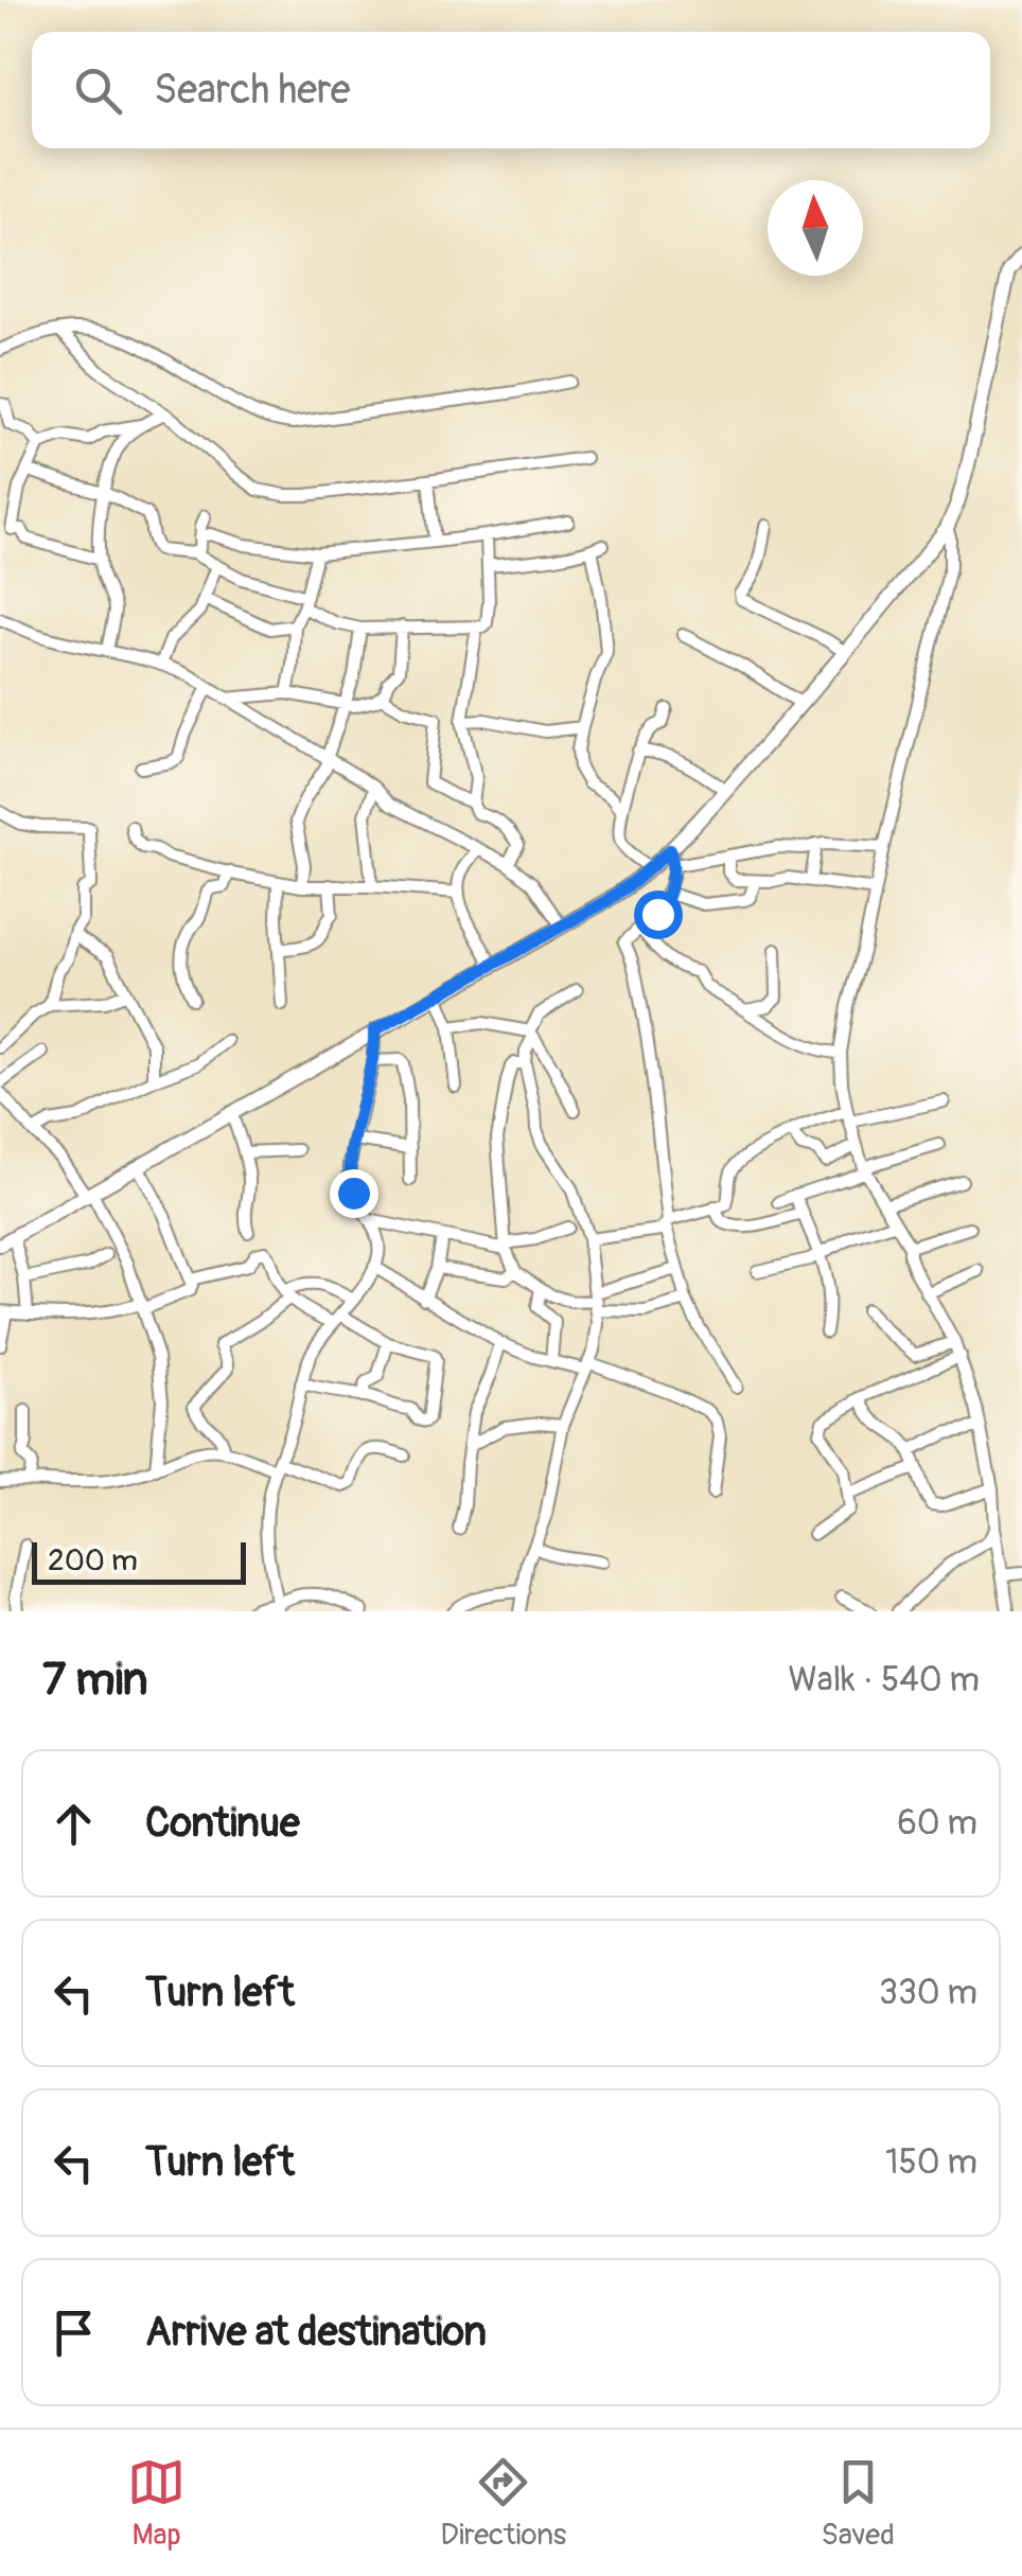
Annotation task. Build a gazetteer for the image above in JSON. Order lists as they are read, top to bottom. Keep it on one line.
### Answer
{"scale_bar":"200 m","north":"top","page":{"search":"Search here","scale":"200 m","heading":["7 min","Walk · 540 m"],"list":[["Continue","60 m"],["Turn left","330 m"],["Turn left","150 m"],"Arrive at destination"],"nav":["Map","Directions","Saved"]}}
